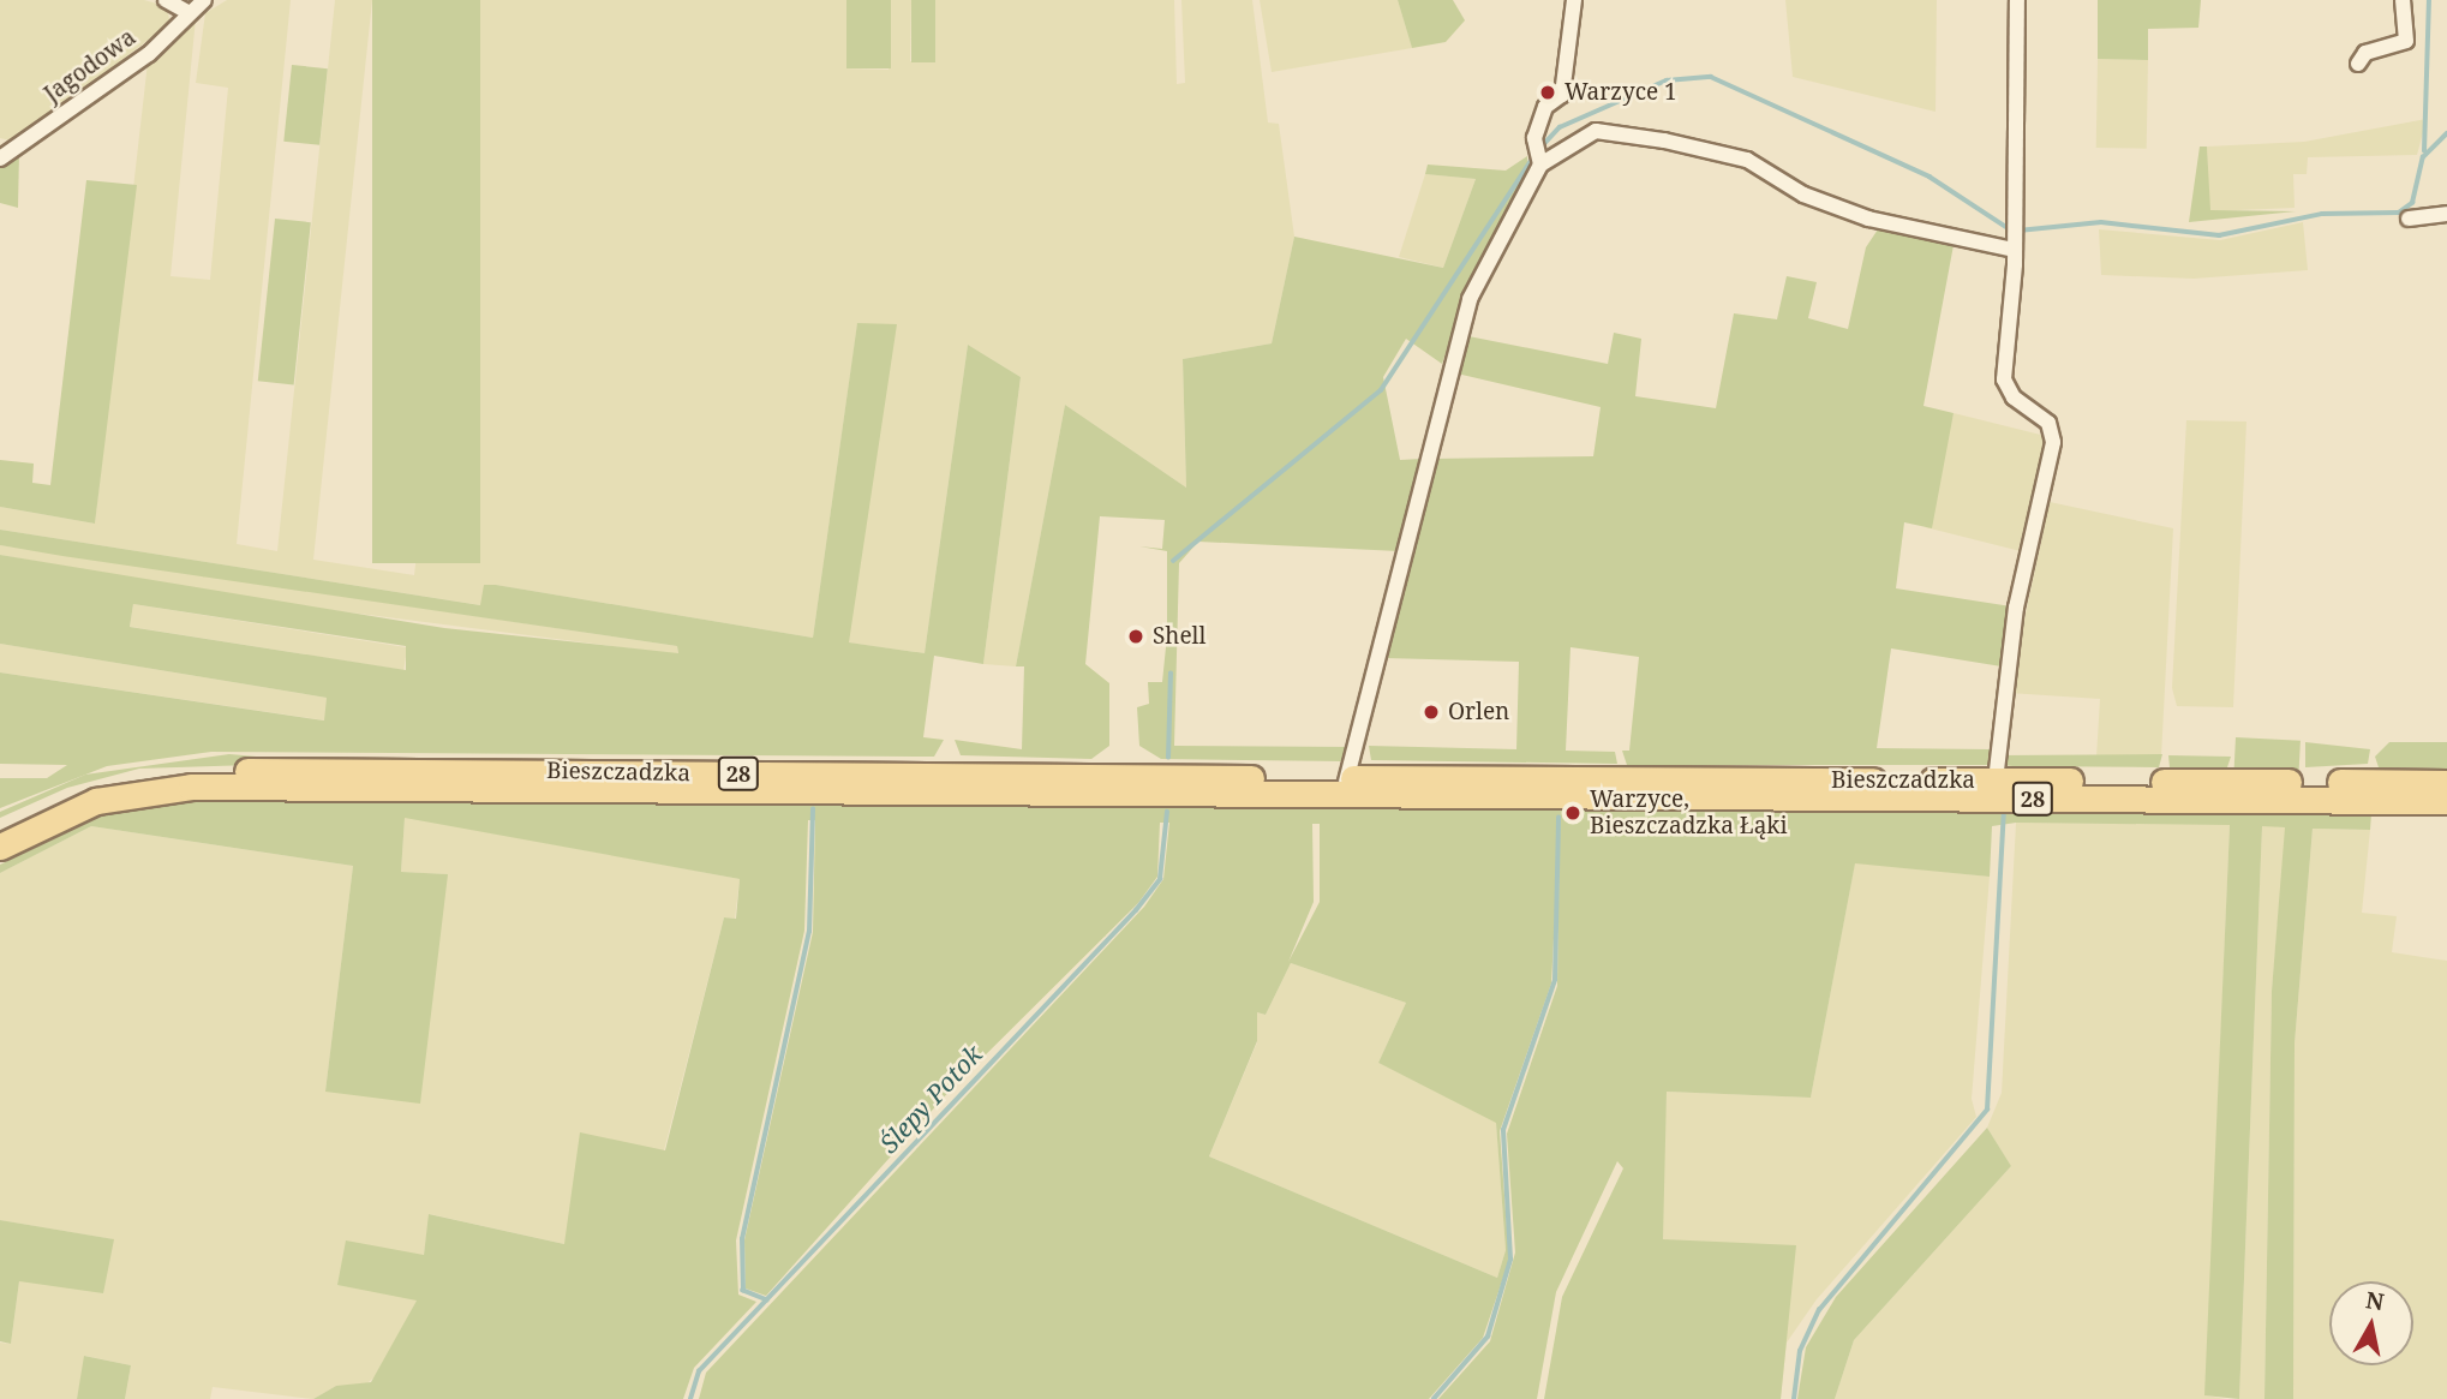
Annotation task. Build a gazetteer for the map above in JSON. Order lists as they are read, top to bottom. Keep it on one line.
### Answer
{"streets":{"main road":["Bieszczadzka","28"],"street":["Jagodowa"]},"water":["Ślepy Potok"],"places":["Warzyce 1","Shell","Orlen","Warzyce, Bieszczadzka Łąki"],"north":"top"}
